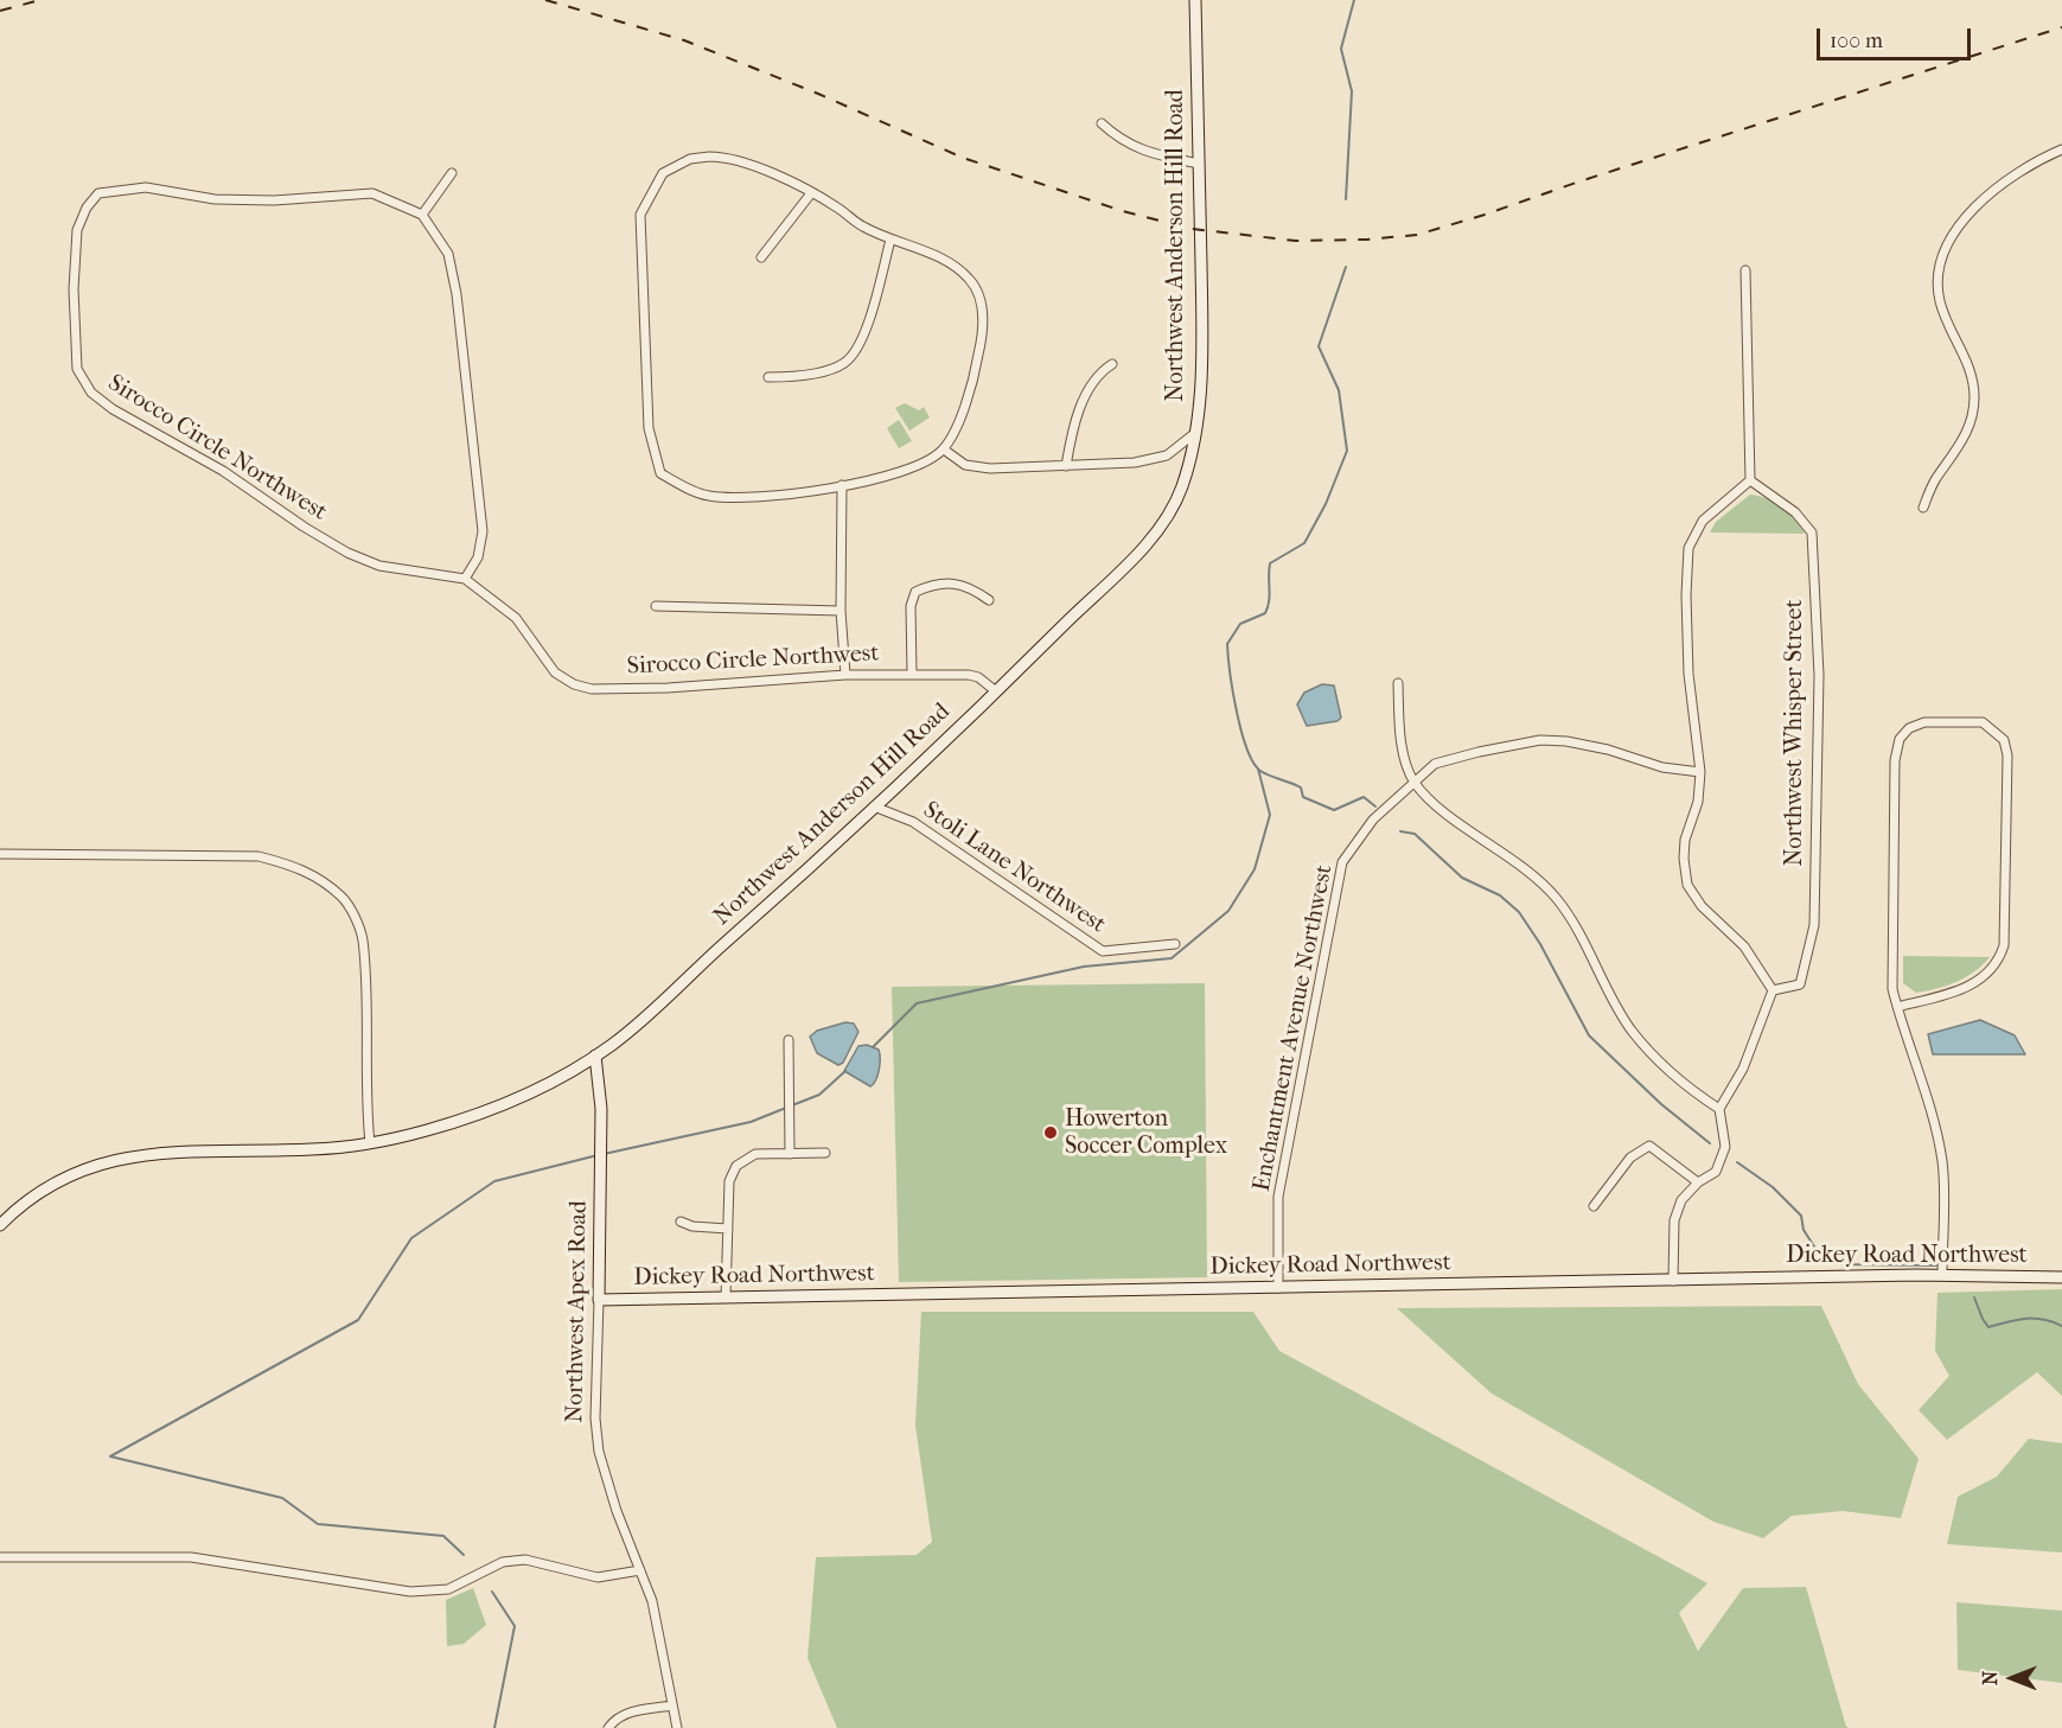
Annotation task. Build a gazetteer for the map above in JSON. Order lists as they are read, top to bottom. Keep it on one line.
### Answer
{"streets":{"main road":["Northwest Anderson Hill Road","Dickey Road Northwest","Northwest Apex Road"],"street":["Sirocco Circle Northwest","Northwest Whisper Street","Stoli Lane Northwest","Enchantment Avenue Northwest"]},"crossings":[["Northwest Anderson Hill Road","Sirocco Circle Northwest"],["Northwest Anderson Hill Road","Stoli Lane Northwest"],["Northwest Anderson Hill Road","Northwest Apex Road"],["Enchantment Avenue Northwest","Dickey Road Northwest"],["Dickey Road Northwest","Northwest Apex Road"]],"places":["Howerton Soccer Complex"],"scale_bar":"100 m","north":"left"}
